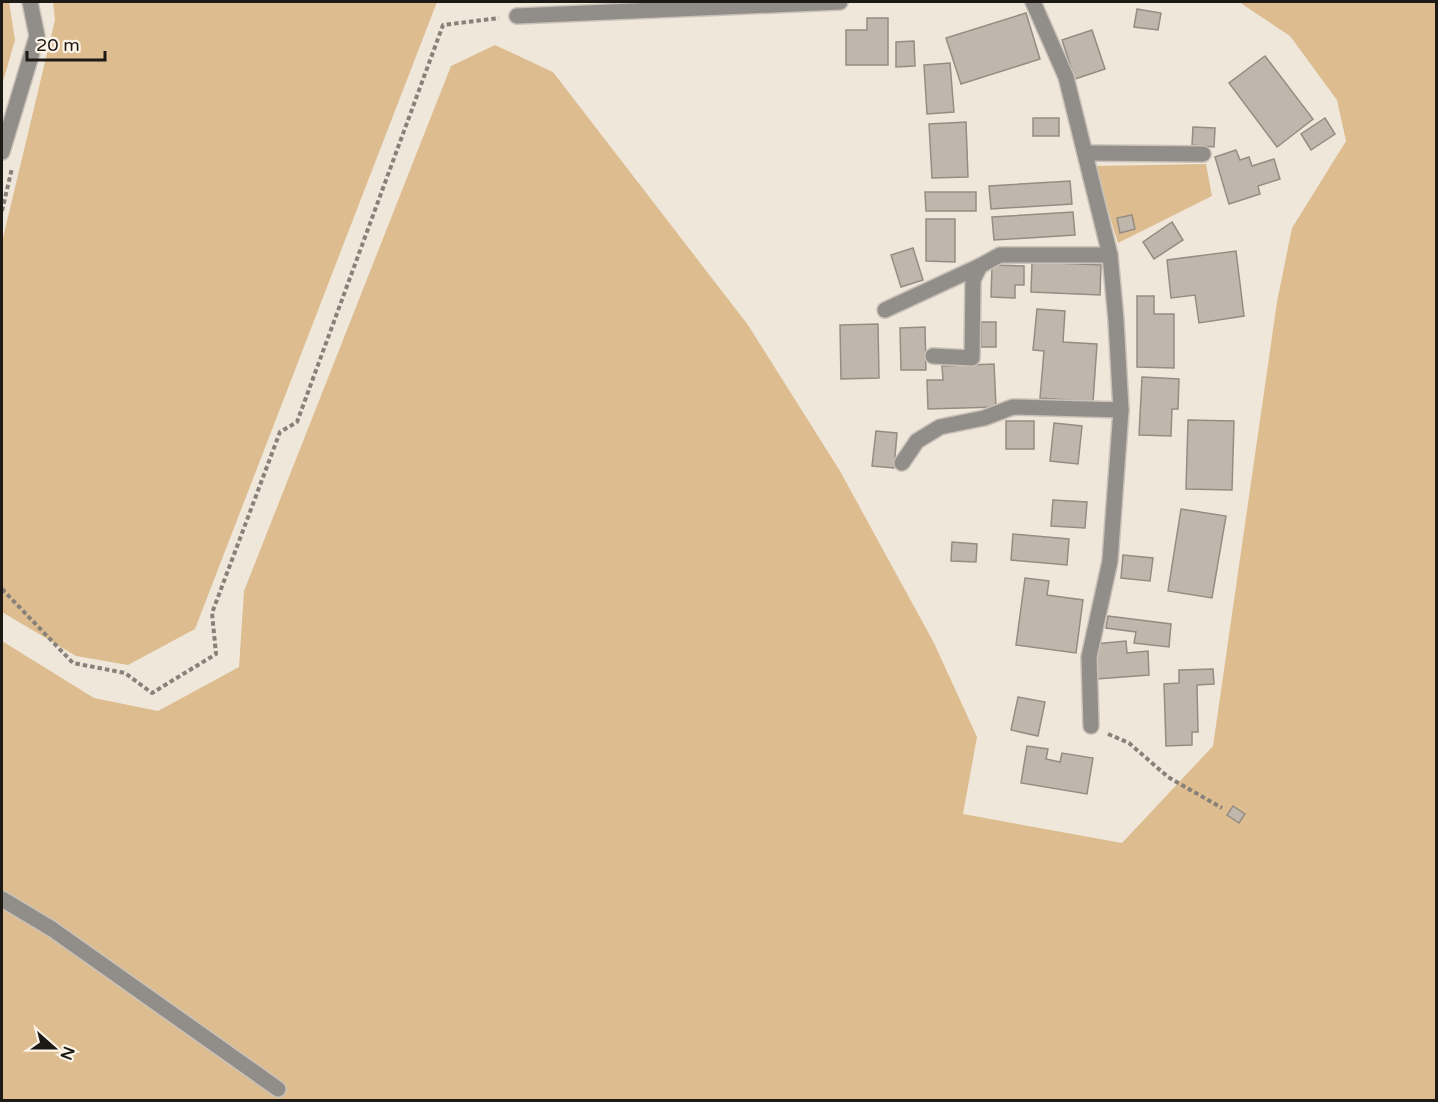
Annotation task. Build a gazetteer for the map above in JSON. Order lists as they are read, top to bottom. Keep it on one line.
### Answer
{"scale_bar":"20 m","north":"right"}
